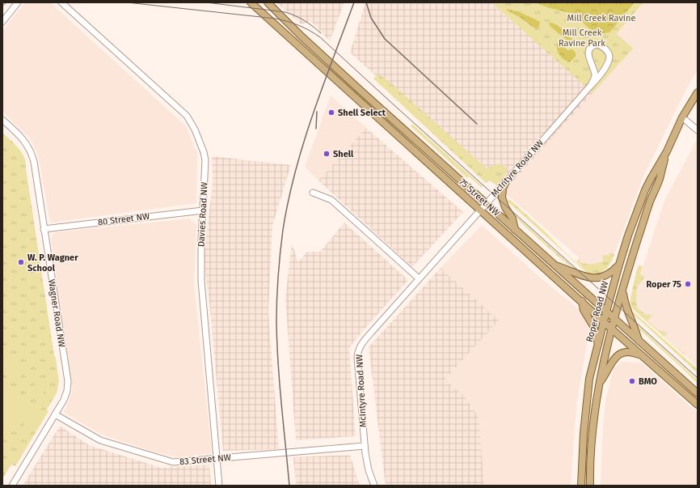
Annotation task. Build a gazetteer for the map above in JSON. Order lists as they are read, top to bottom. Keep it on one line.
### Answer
{"streets":{"main road":["75 Street NW","Roper Road NW"],"street":["McIntyre Road NW","Davies Road NW","80 Street NW","Wagner Road NW","83 Street NW"]},"crossings":[["McIntyre Road NW","75 Street NW"],["McIntyre Road NW","83 Street NW"],["75 Street NW","Roper Road NW"],["Davies Road NW","80 Street NW"],["Davies Road NW","83 Street NW"],["80 Street NW","Wagner Road NW"],["Wagner Road NW","83 Street NW"]],"parks":["Mill Creek Ravine","Mill Creek Ravine Park"],"places":["Shell Select","Shell","W. P. Wagner School","Roper 75","BMO"]}
